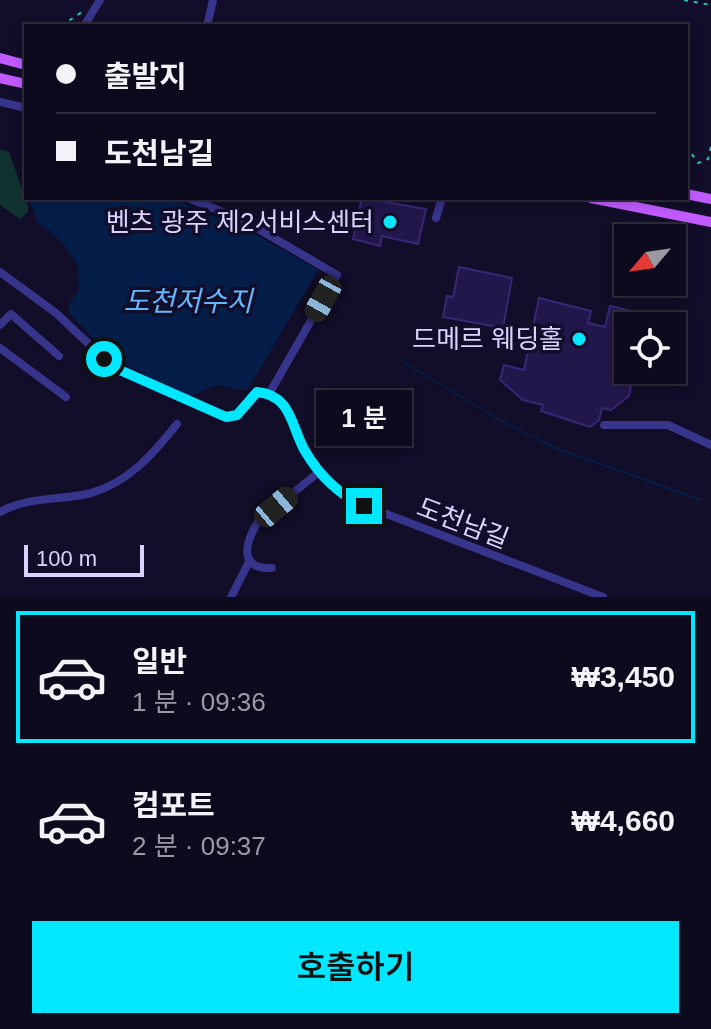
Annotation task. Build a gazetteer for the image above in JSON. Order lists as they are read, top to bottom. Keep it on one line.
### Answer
{"streets":{"street":["도천남길"]},"water":["도천저수지"],"places":["벤츠 광주 제2서비스센터","드메르 웨딩홀"],"scale_bar":"100 m","north":"bottom left","page":{"banner":["출발지","도천남길"],"bubble":"1 분","scale":"100 m","list":[{"name":"일반","note":"1 분 · 09:36","value":"₩3,450"},{"name":"컴포트","note":"2 분 · 09:37","value":"₩4,660"}],"buttons":"호출하기"}}
